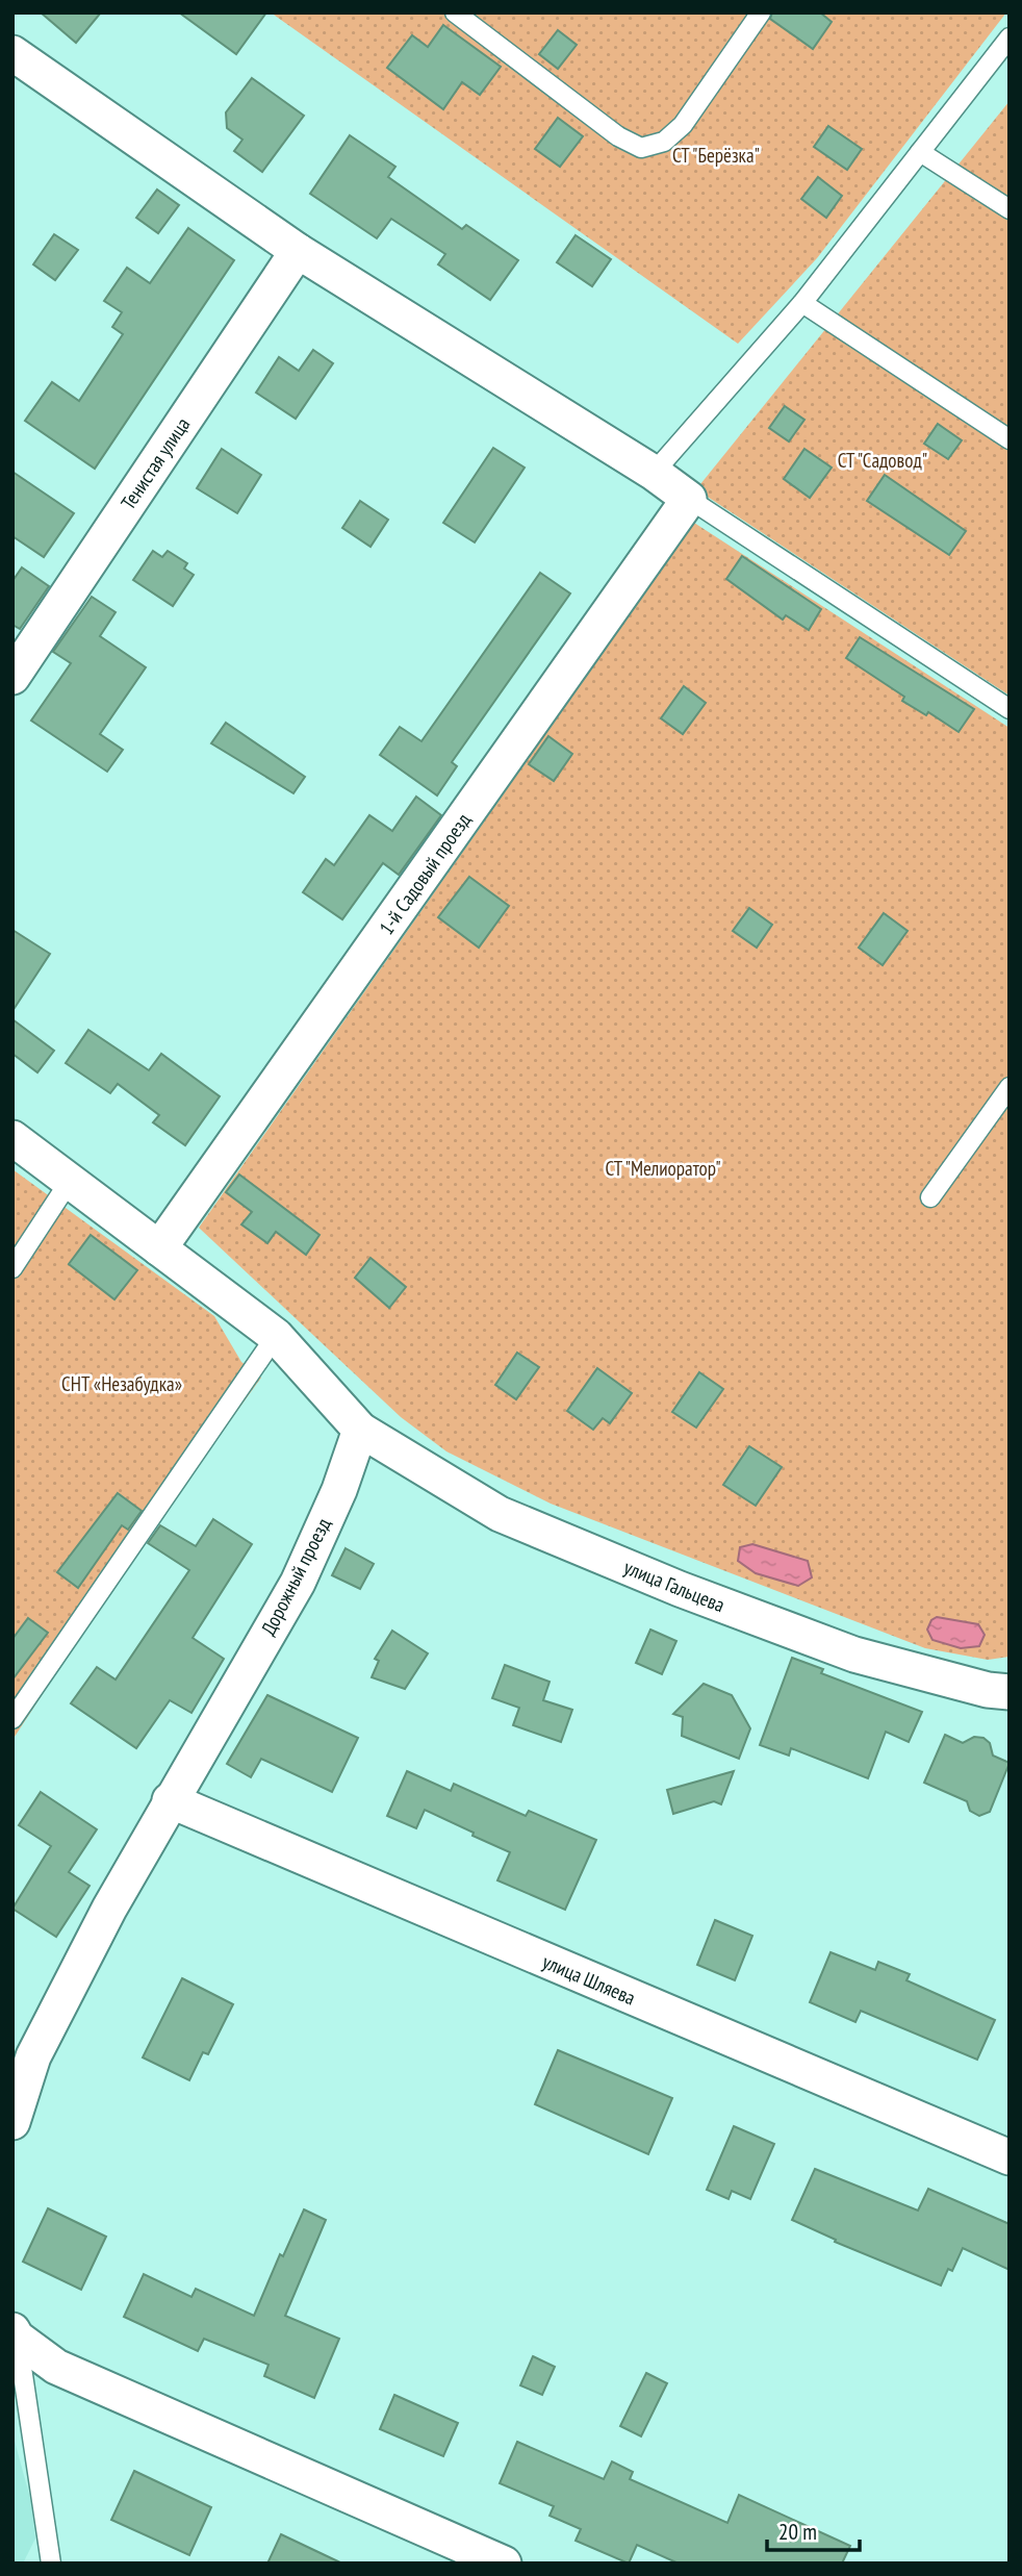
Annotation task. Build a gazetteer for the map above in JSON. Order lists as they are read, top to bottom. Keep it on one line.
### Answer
{"streets":{"street":["Тенистая улица","1-й Садовый проезд","Дорожный проезд","улица Гальцева","улица Шляева"]},"crossings":[["Дорожный проезд","улица Гальцева"],["Дорожный проезд","улица Шляева"]],"parks":["СТ \"Берёзка\"","СТ \"Садовод\"","СТ \"Мелиоратор\"","СНТ «Незабудка»"],"scale_bar":"20 m"}
